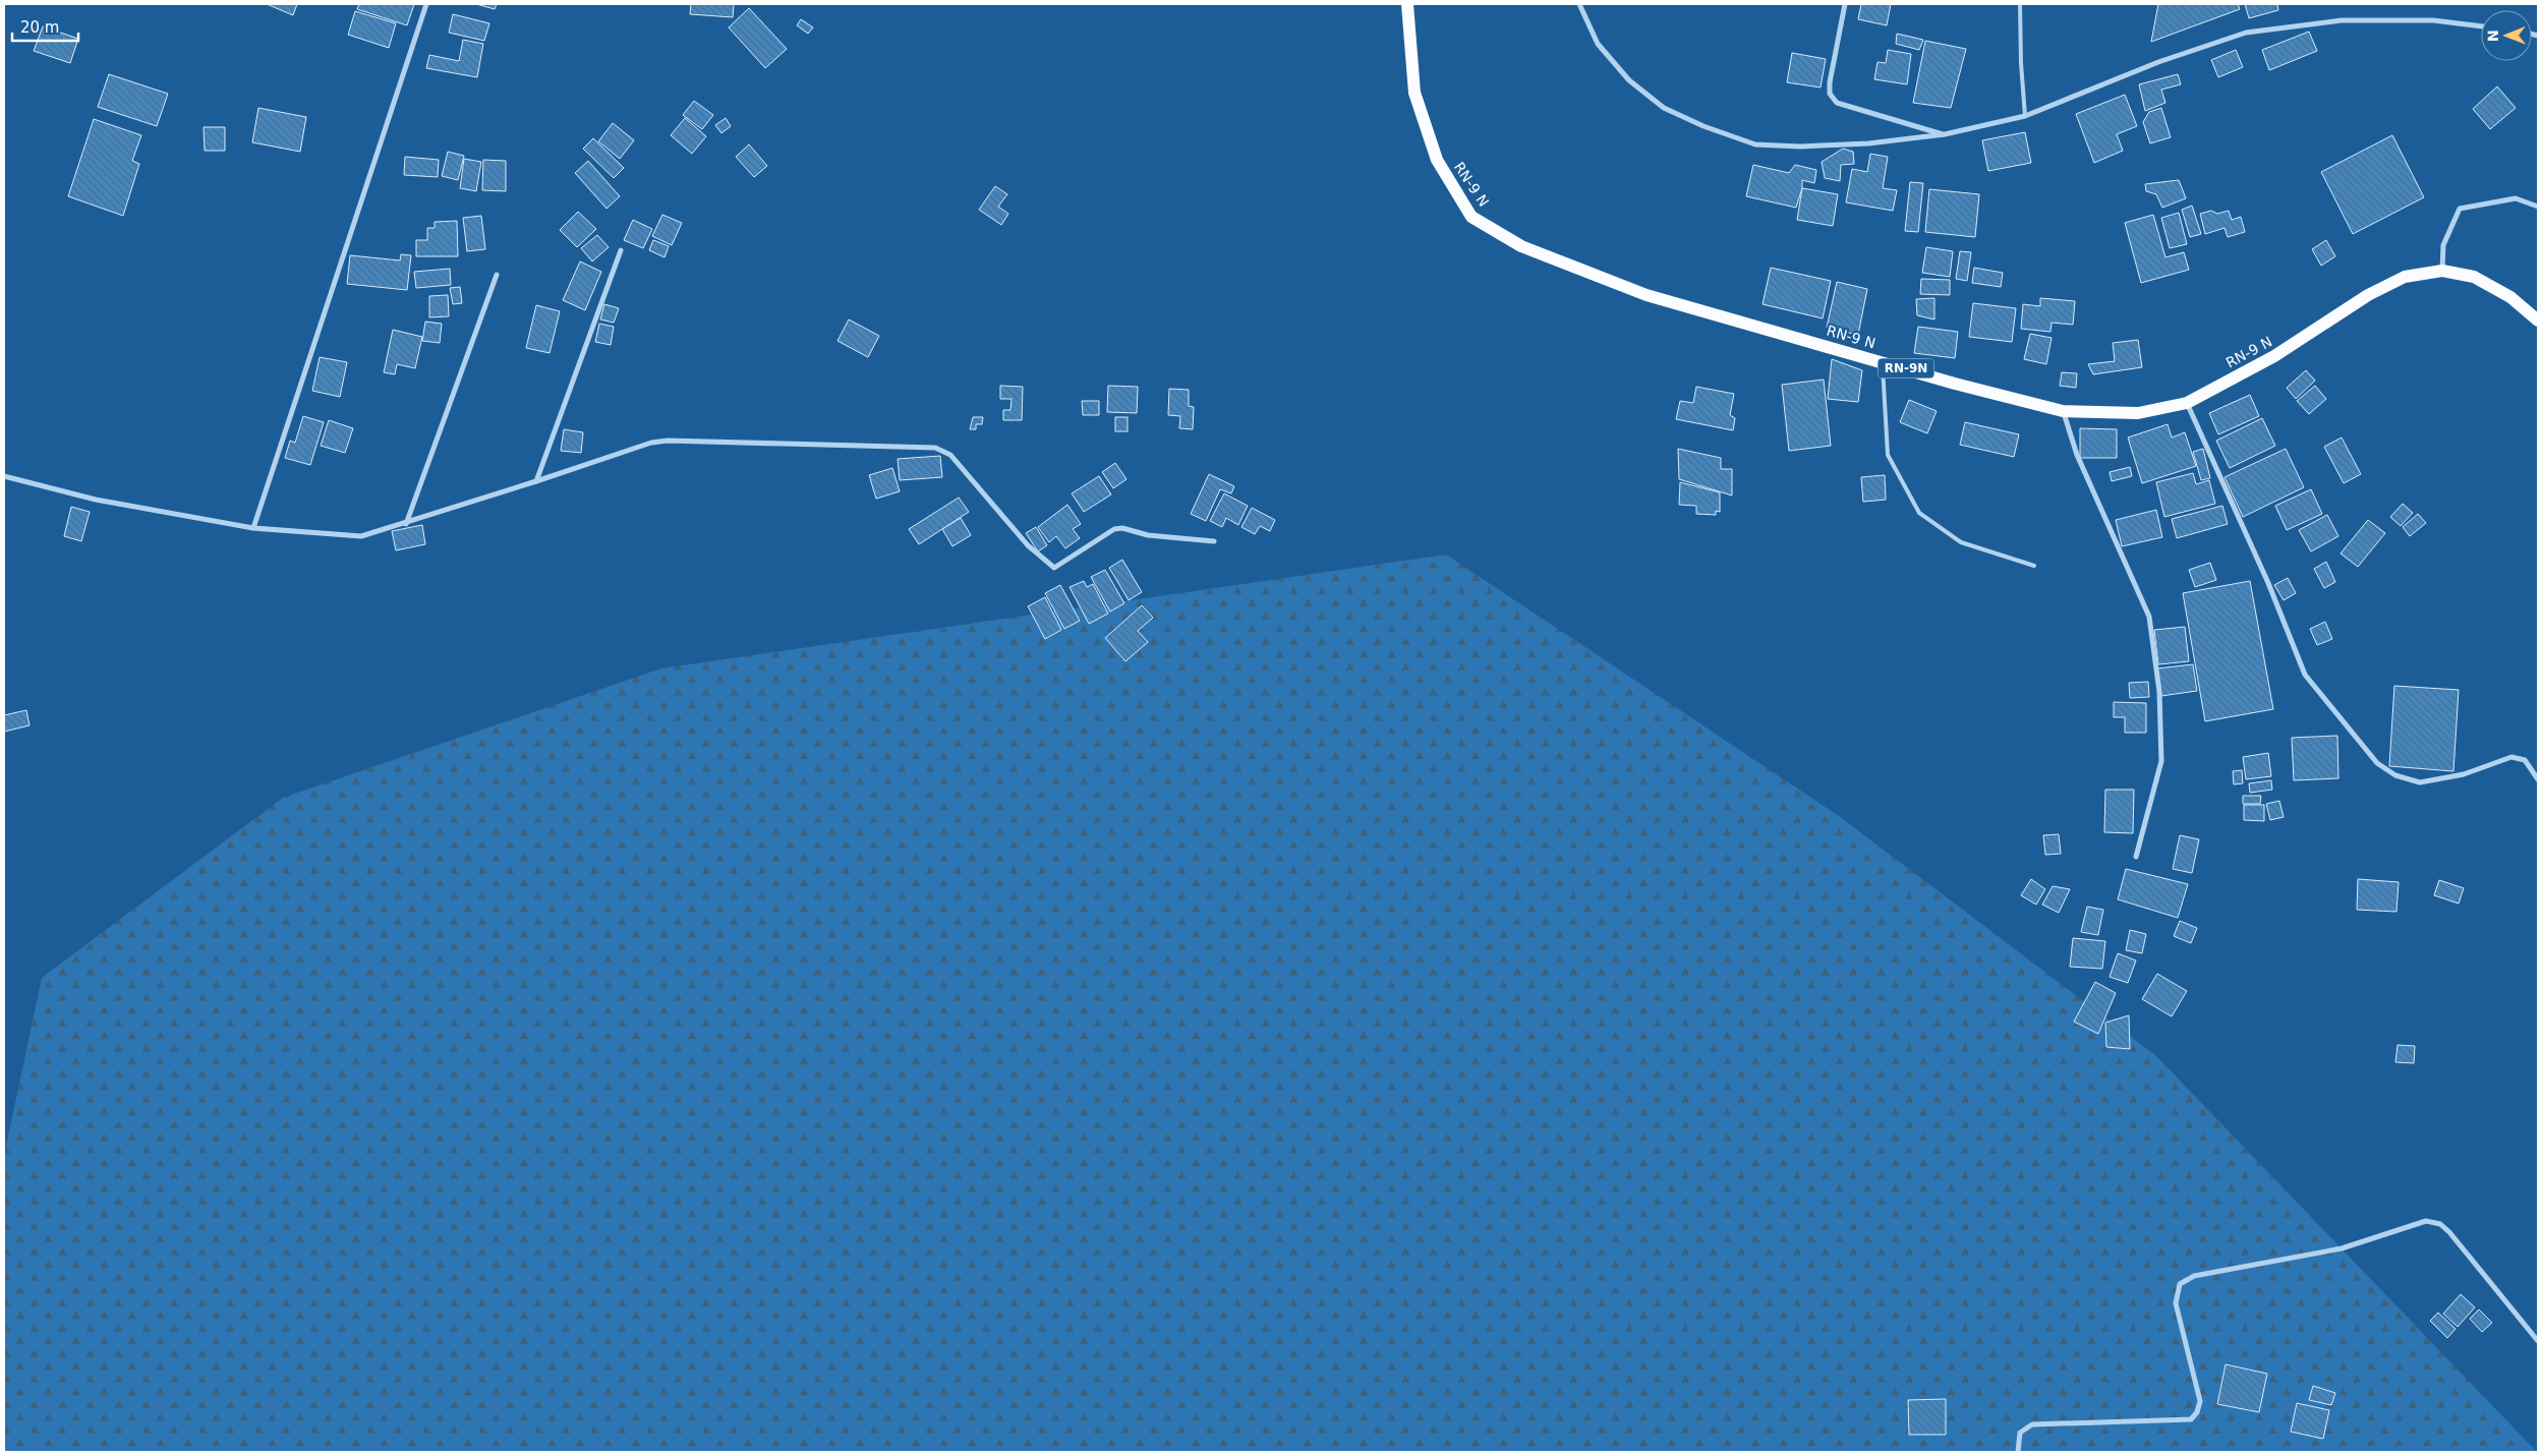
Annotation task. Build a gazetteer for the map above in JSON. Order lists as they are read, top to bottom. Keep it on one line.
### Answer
{"streets":{"main road":["RN-9 N","RN-9N"]},"scale_bar":"20 m","north":"left"}
